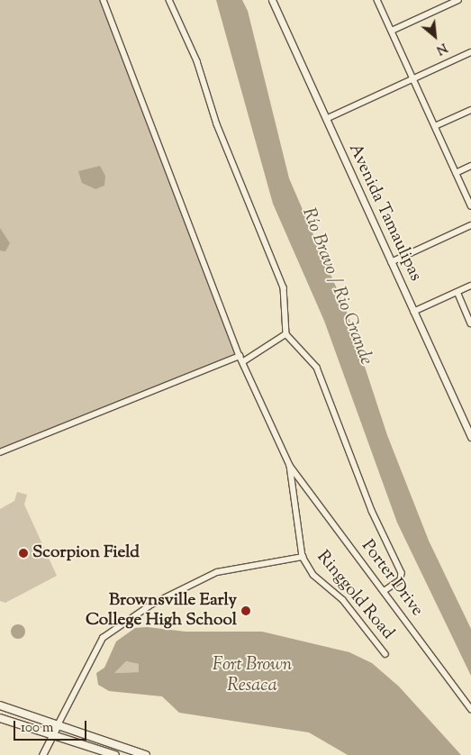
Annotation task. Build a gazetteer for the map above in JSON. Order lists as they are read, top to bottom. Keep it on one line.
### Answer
{"streets":{"street":["Avenida Tamaulipas","Porter Drive","Ringgold Road"]},"water":["Río Bravo / Rio Grande","Fort Brown Resaca"],"places":["Scorpion Field","Brownsville Early College High School"],"scale_bar":"100 m","north":"bottom right"}
